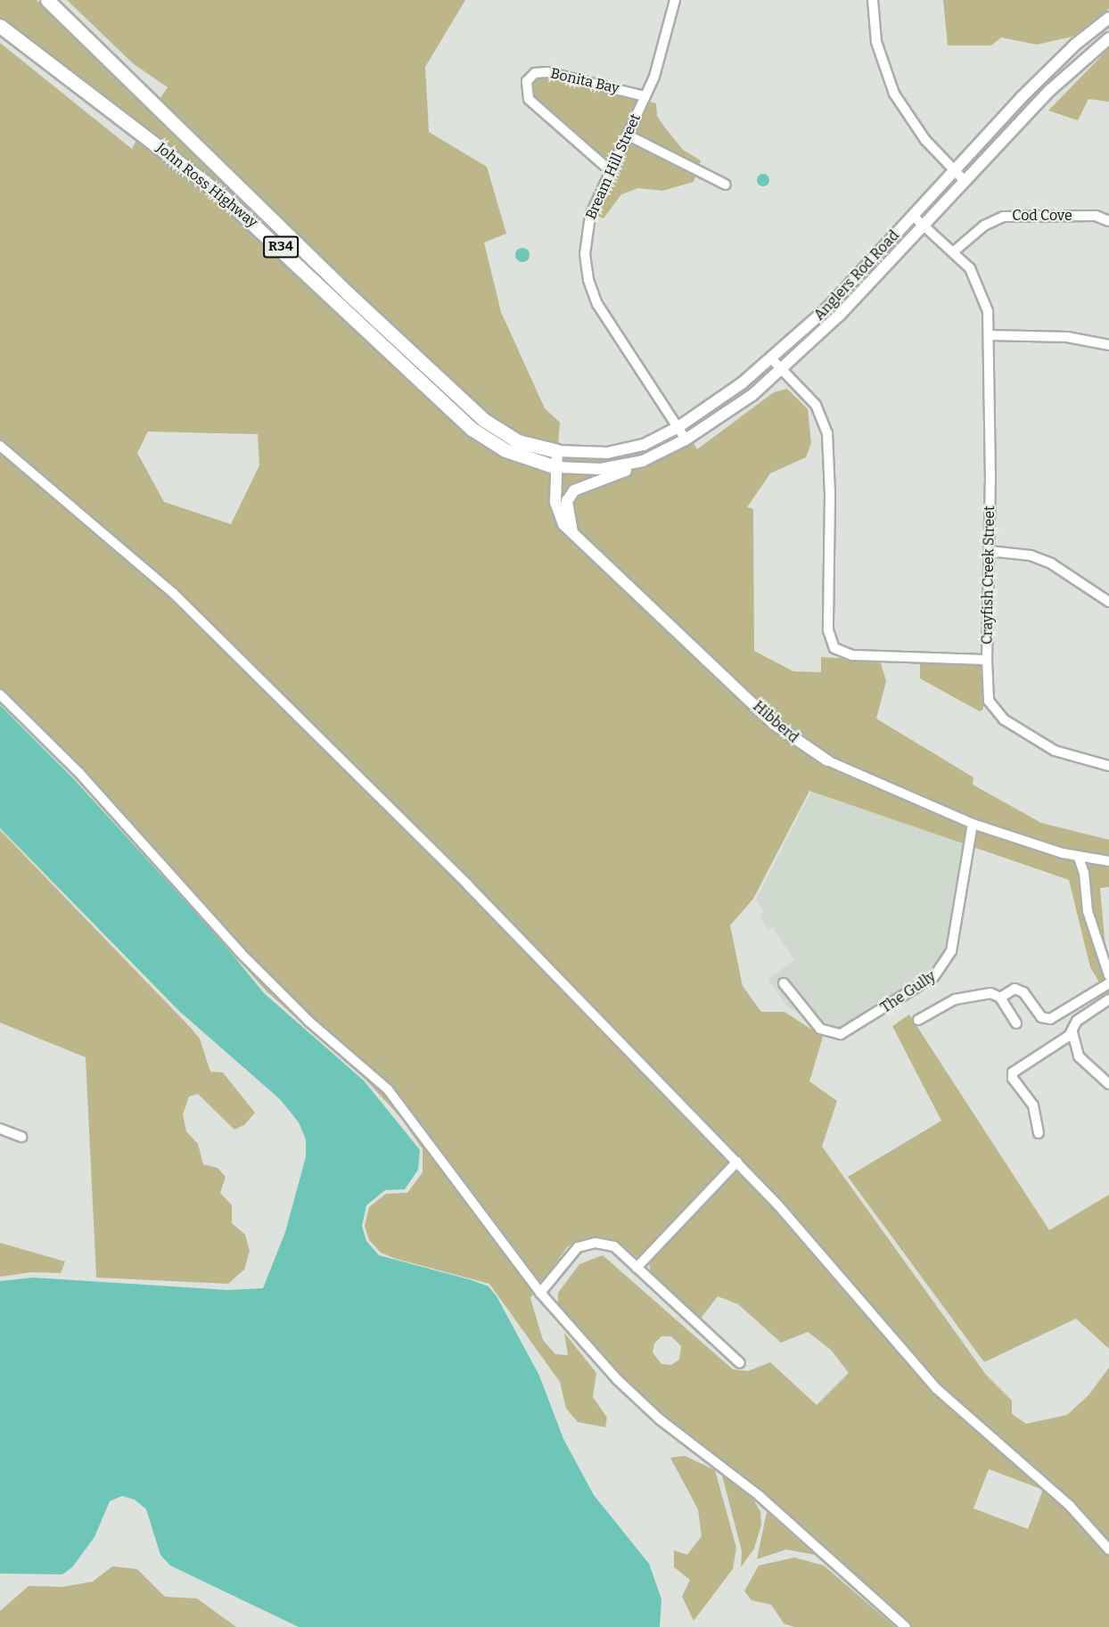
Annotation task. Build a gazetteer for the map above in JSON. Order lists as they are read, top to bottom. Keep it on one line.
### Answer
{"streets":{"main road":["John Ross Highway","R34"],"street":["Bonita Bay","Bream Hill Street","Cod Cove","Anglers Rod Road","Crayfish Creek Street","Hibberd","The Gully"]},"crossings":[["Bonita Bay","Bream Hill Street"],["Bream Hill Street","Anglers Rod Road"],["John Ross Highway","Anglers Rod Road"],["John Ross Highway","Hibberd"],["Cod Cove","Crayfish Creek Street"],["Anglers Rod Road","Crayfish Creek Street"],["Anglers Rod Road","Hibberd"],["Hibberd","The Gully"]]}
